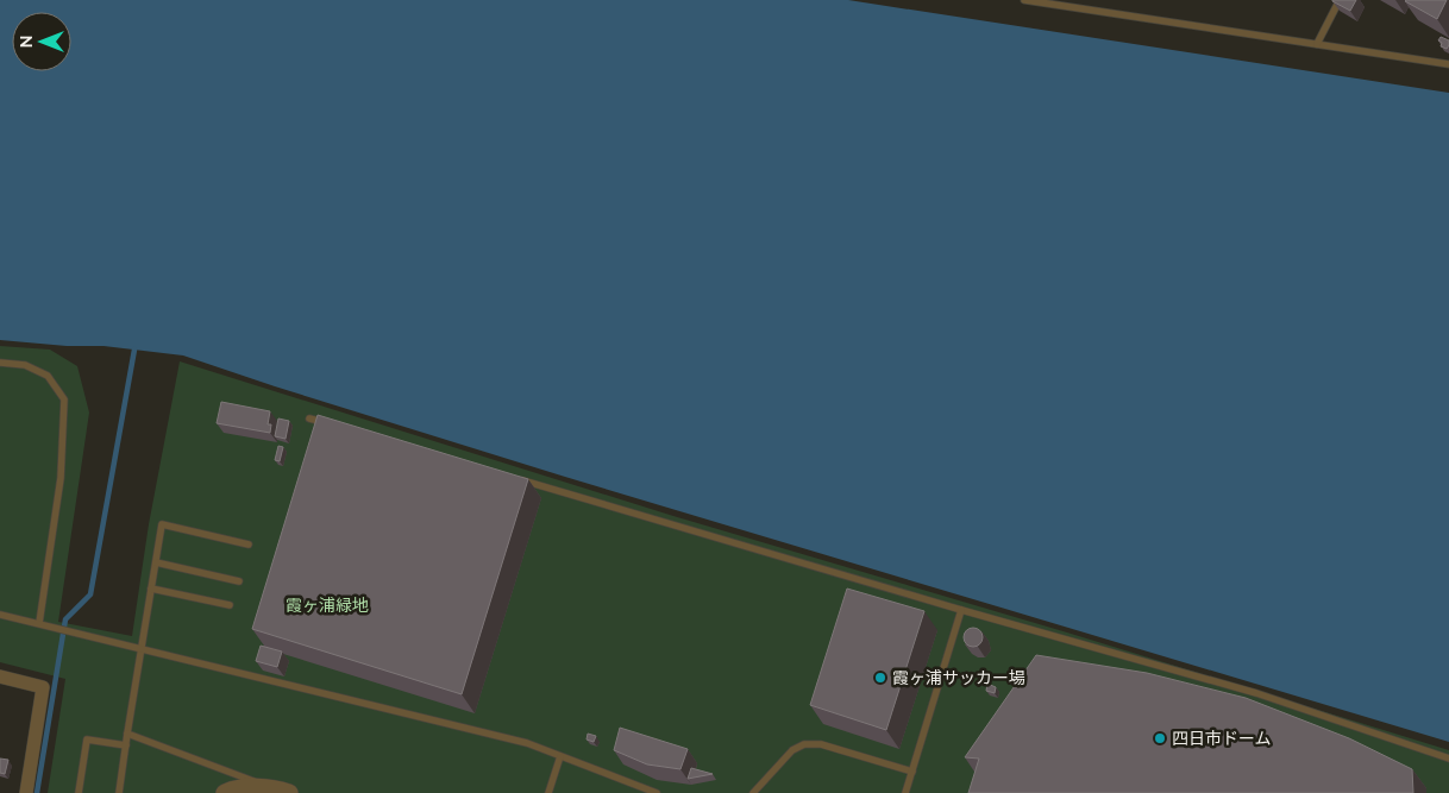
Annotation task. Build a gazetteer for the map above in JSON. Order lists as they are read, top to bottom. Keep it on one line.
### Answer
{"parks":["霞ヶ浦緑地"],"places":["霞ヶ浦サッカー場","四日市ドーム"],"north":"left"}
